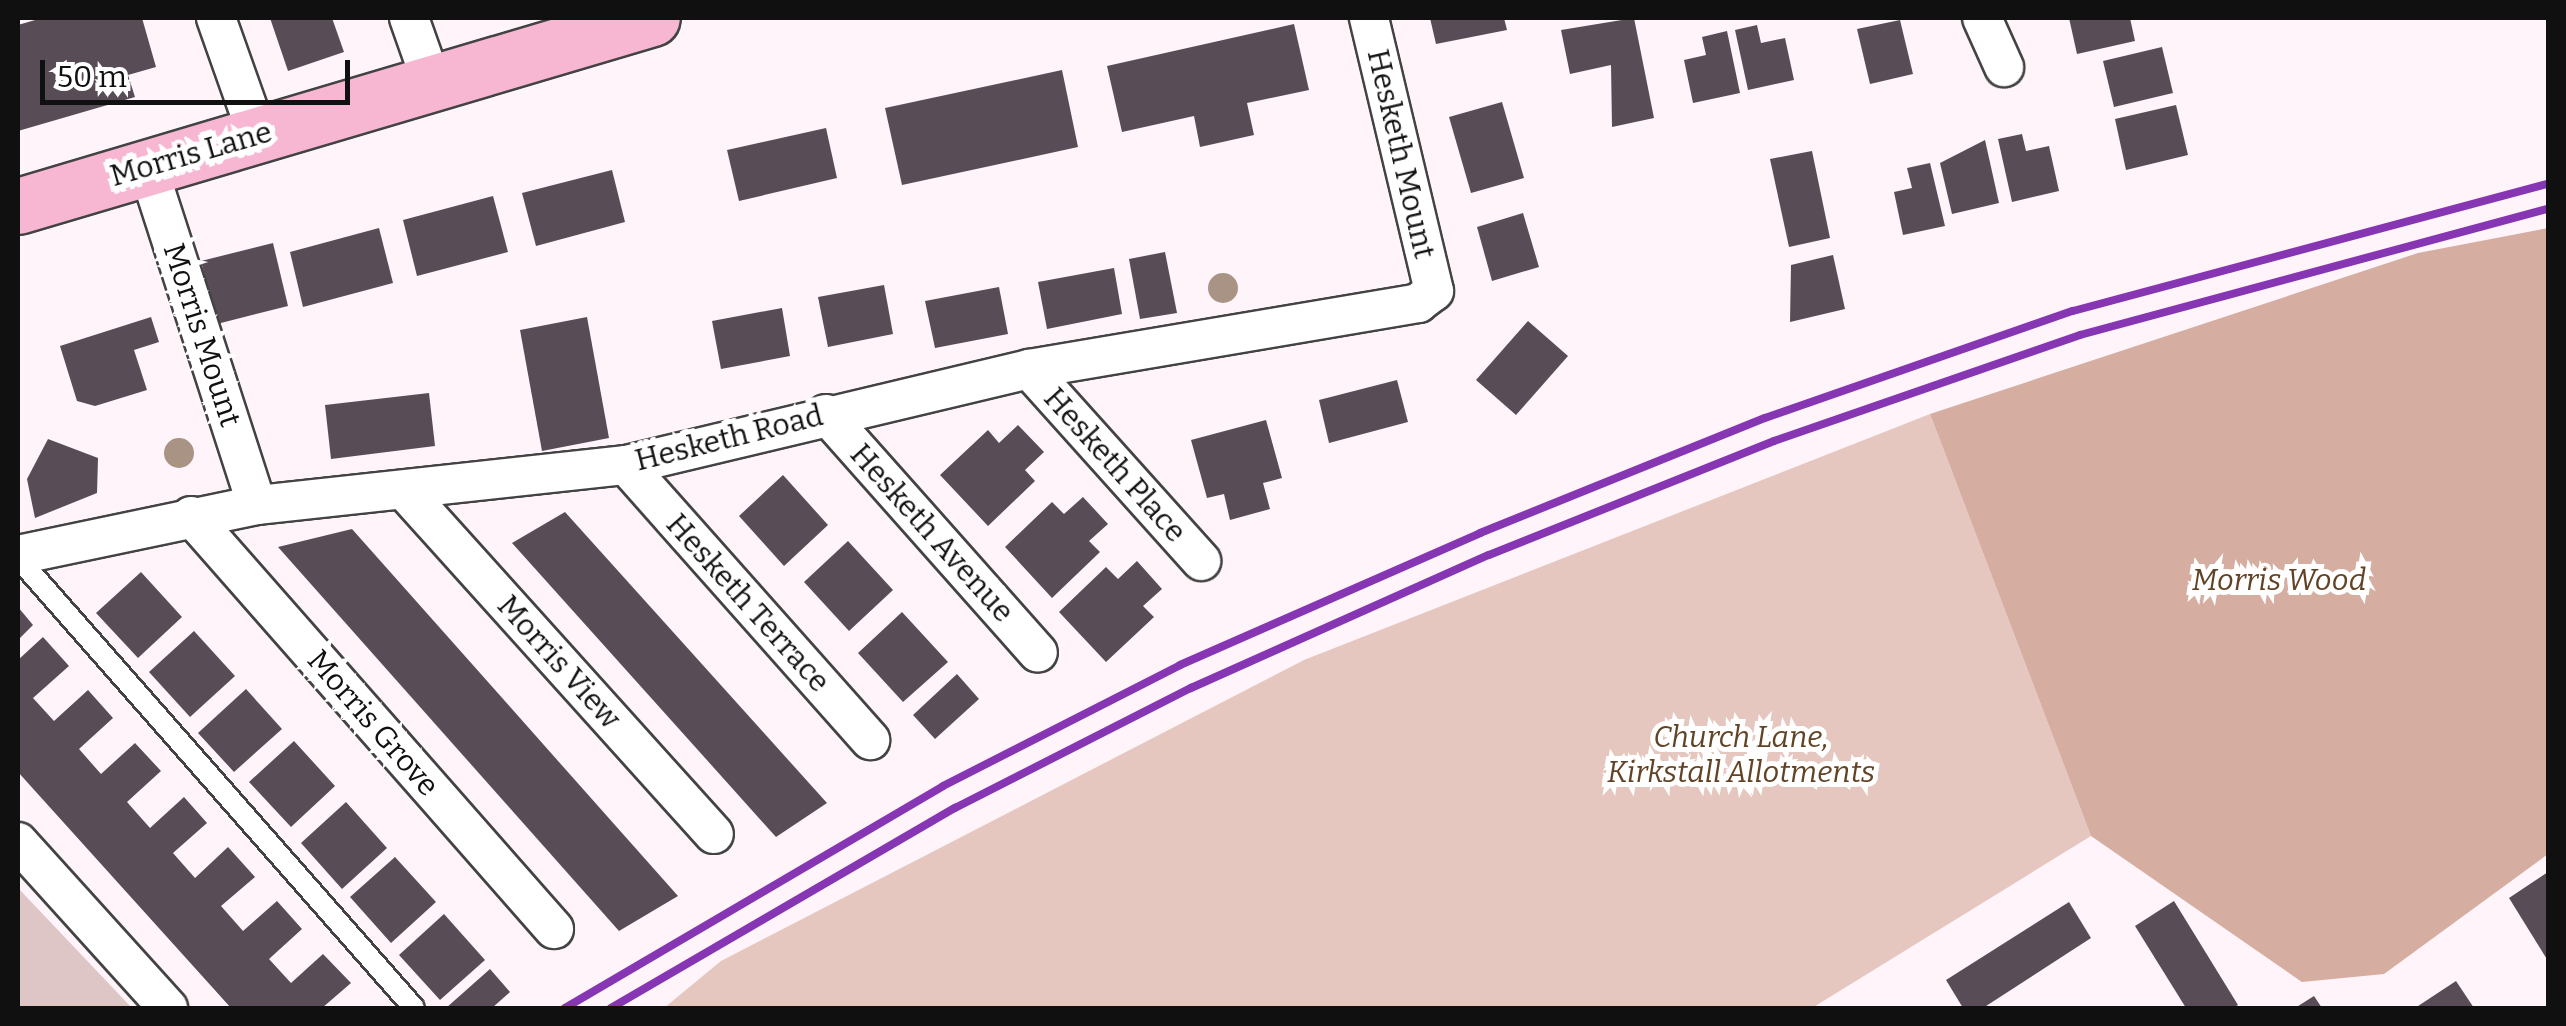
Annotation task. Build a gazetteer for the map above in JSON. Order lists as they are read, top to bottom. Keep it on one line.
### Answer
{"streets":{"street":["Morris Lane","Hesketh Mount","Morris Mount","Hesketh Road","Hesketh Place","Hesketh Avenue","Hesketh Terrace","Morris View","Morris Grove"]},"crossings":[["Morris Lane","Morris Mount"],["Hesketh Mount","Hesketh Road"],["Morris Mount","Hesketh Road"],["Hesketh Road","Hesketh Place"],["Hesketh Road","Hesketh Avenue"],["Hesketh Road","Hesketh Terrace"],["Hesketh Road","Morris View"],["Hesketh Road","Morris Grove"]],"parks":["Morris Wood","Church Lane, Kirkstall Allotments"],"scale_bar":"50 m"}
